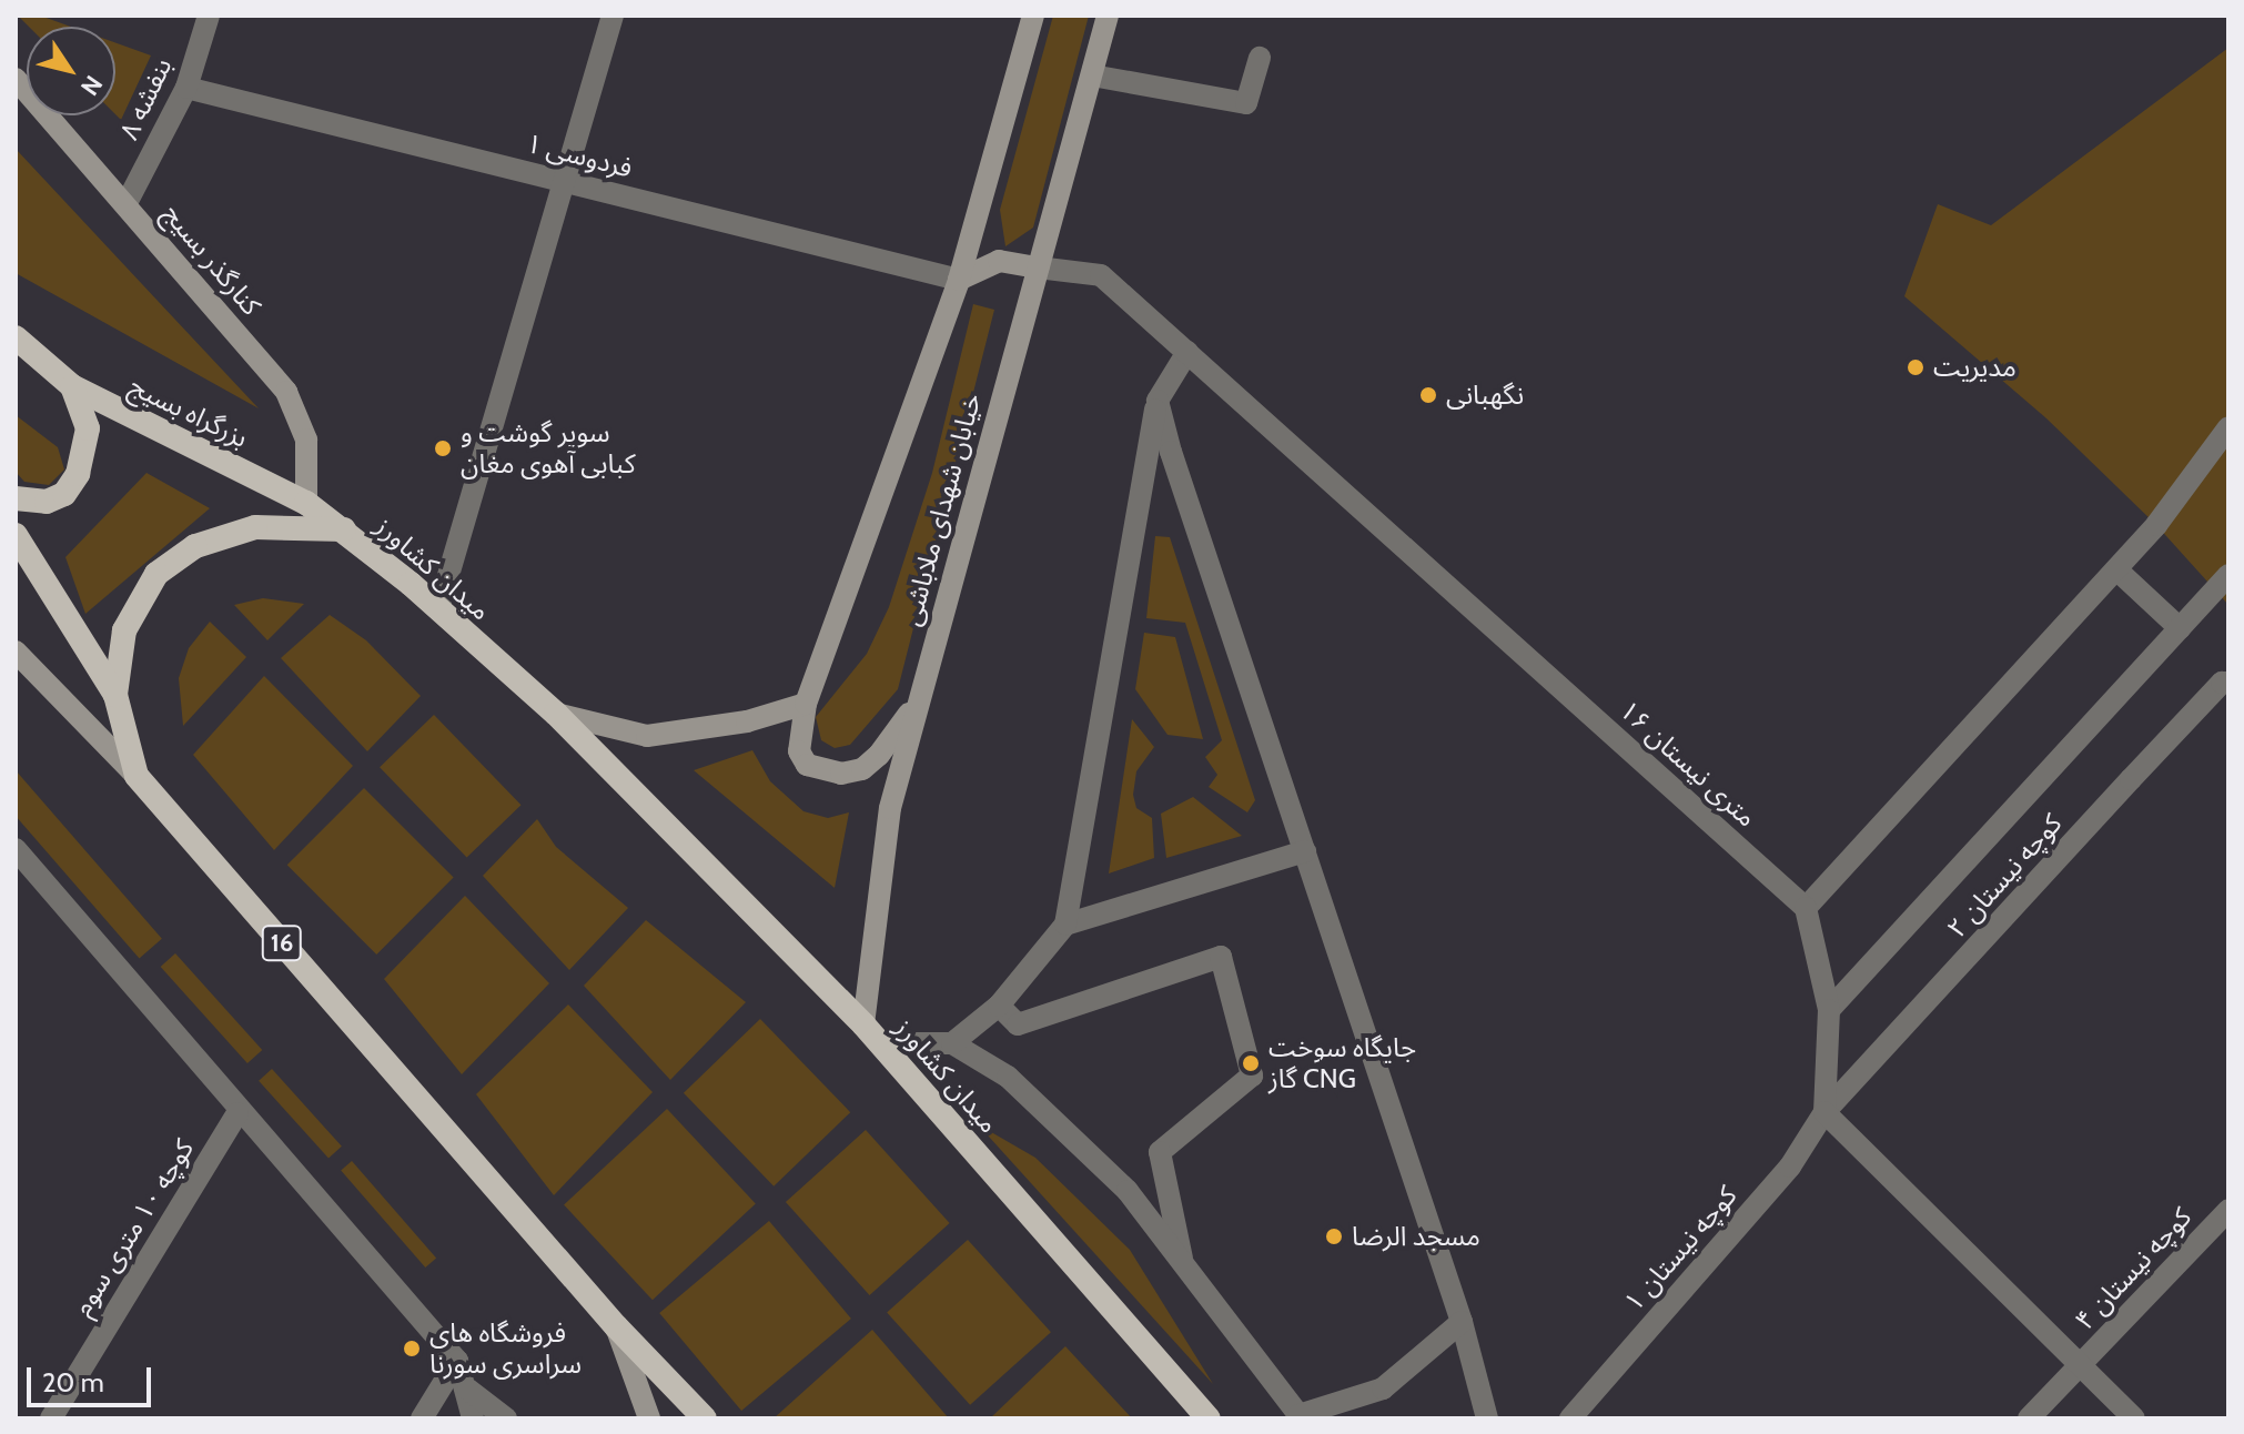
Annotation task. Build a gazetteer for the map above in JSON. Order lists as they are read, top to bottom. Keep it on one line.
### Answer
{"streets":{"highway":["بزرگراه بسیج","میدان کشاورز","16"],"main road":["کنارگذر بسیج","خیابان شهدای ملاباشی"],"street":["بنفشه ۸","فردوسی ۱","۱۶ متری نیستان","کوچه نیستان ۲","کوچه ۱۰ متری سوم","کوچه نیستان ۱","کوچه نیستان ۴"]},"crossings":[["بنفشه ۸","فردوسی ۱"],["بنفشه ۸","کنارگذر بسیج"],["فردوسی ۱","خیابان شهدای ملاباشی"],["کنارگذر بسیج","بزرگراه بسیج"],["بزرگراه بسیج","میدان کشاورز"],["خیابان شهدای ملاباشی","میدان کشاورز"],["خیابان شهدای ملاباشی","۱۶ متری نیستان"],["میدان کشاورز","16"],["کوچه نیستان ۲","کوچه نیستان ۱"]],"places":["مدیریت","نگهبانی","سوپر گوشت و کبابی آهوی مغان","جایگاه سوخت گاز CNG","مسجد الرضا","فروشگاه های سراسری سورنا"],"scale_bar":"20 m","north":"bottom right"}
